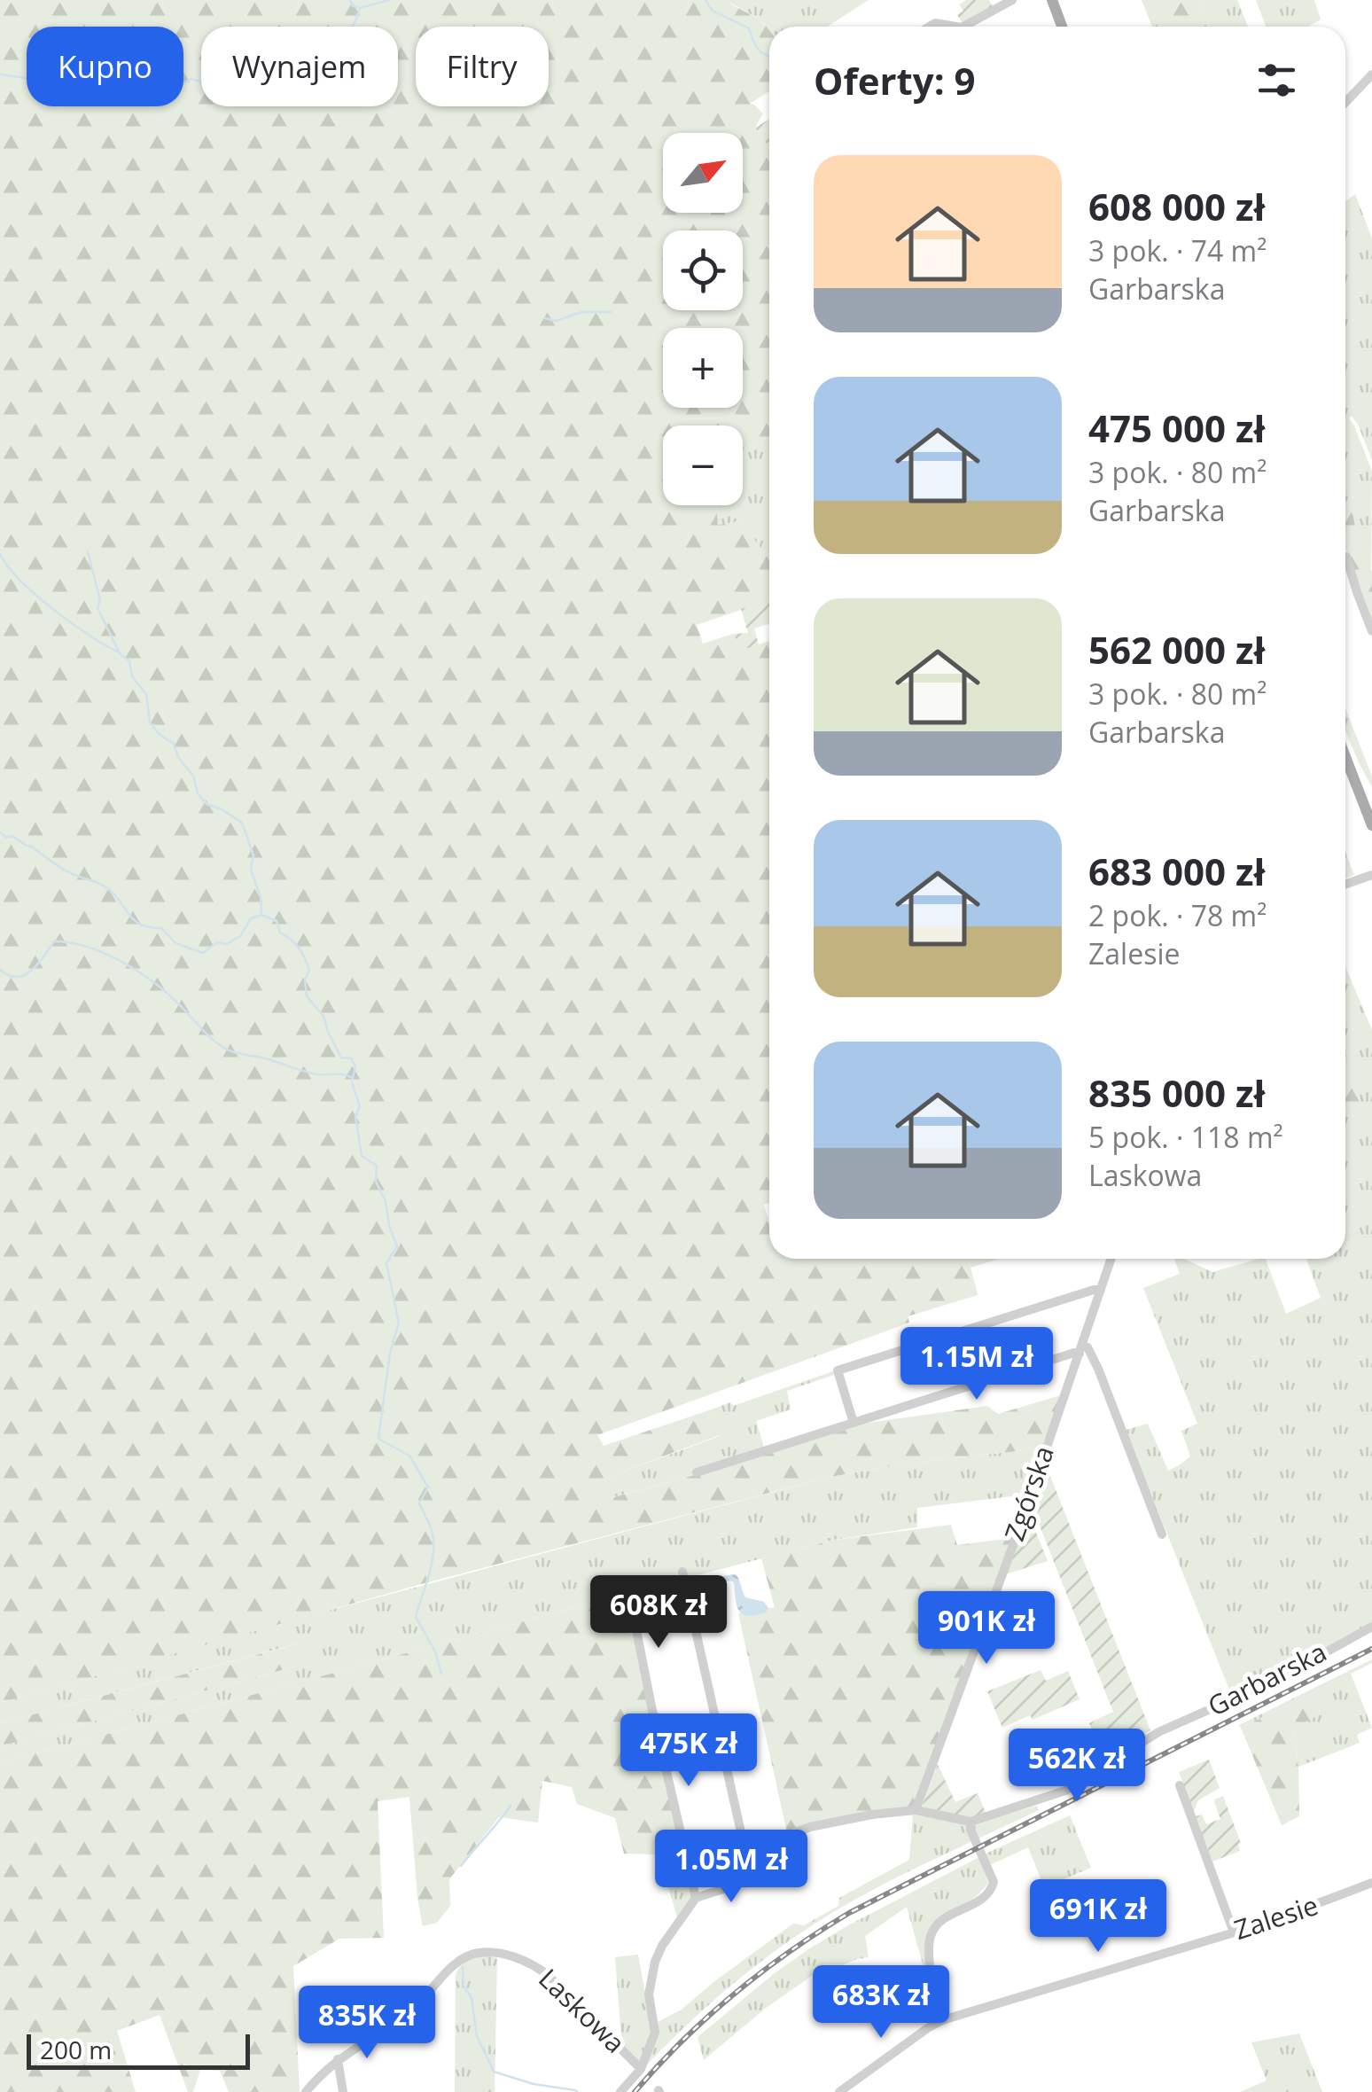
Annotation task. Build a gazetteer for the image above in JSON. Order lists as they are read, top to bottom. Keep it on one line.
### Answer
{"streets":{"street":["Zgórska","Garbarska","Zalesie","Laskowa"]},"scale_bar":"200 m","north":"top right","page":{"chip":["Kupno","Wynajem","Filtry"],"heading":"Oferty: 9","map_buttons":["+","−"],"list":[{"name":"608 000 zł","note":"3 pok. · 74 m² · Garbarska"},{"name":"475 000 zł","note":"3 pok. · 80 m² · Garbarska"},{"name":"562 000 zł","note":"3 pok. · 80 m² · Garbarska"},{"name":"683 000 zł","note":"2 pok. · 78 m² · Zalesie"},{"name":"835 000 zł","note":"5 pok. · 118 m² · Laskowa"}],"price":["1.15M zł","608K zł","901K zł","475K zł","562K zł","1.05M zł","691K zł","683K zł","835K zł"],"scale":"200 m"}}
